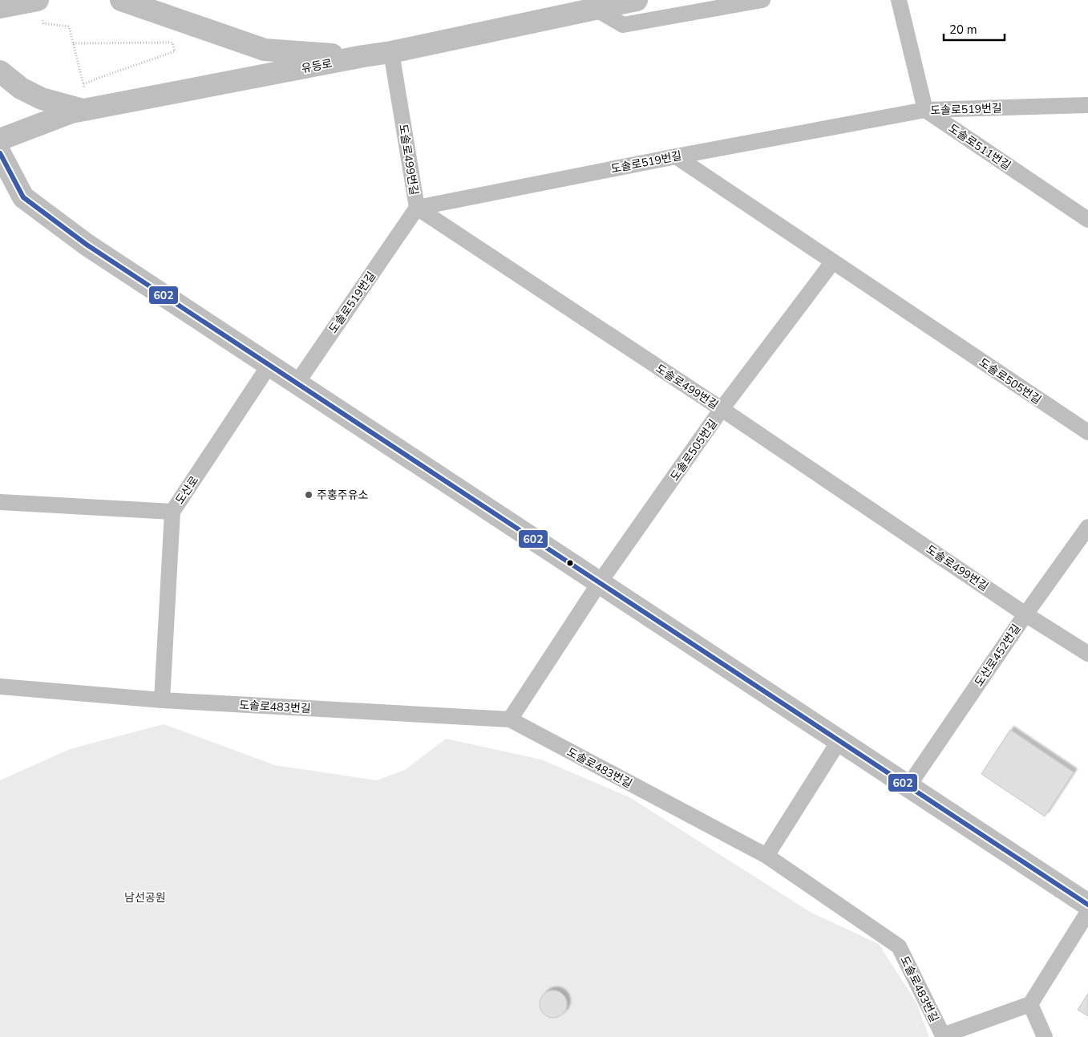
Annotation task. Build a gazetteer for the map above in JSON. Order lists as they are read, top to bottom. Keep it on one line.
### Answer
{"streets":{"main road":["유등로"],"street":["도솔로519번길","도솔로511번길","도솔로499번길","도솔로505번길","도산로","도산로452번길","도솔로483번길"]},"crossings":[["유등로","도솔로499번길"],["도솔로519번길","도솔로511번길"],["도솔로519번길","도솔로499번길"],["도솔로519번길","도솔로505번길"],["도솔로499번길","도솔로505번길"],["도솔로499번길","도산로452번길"],["도솔로505번길","도솔로483번길"]],"parks":["남선공원"],"places":["주홍주유소"],"lines":["transit line 602"],"scale_bar":"20 m"}
